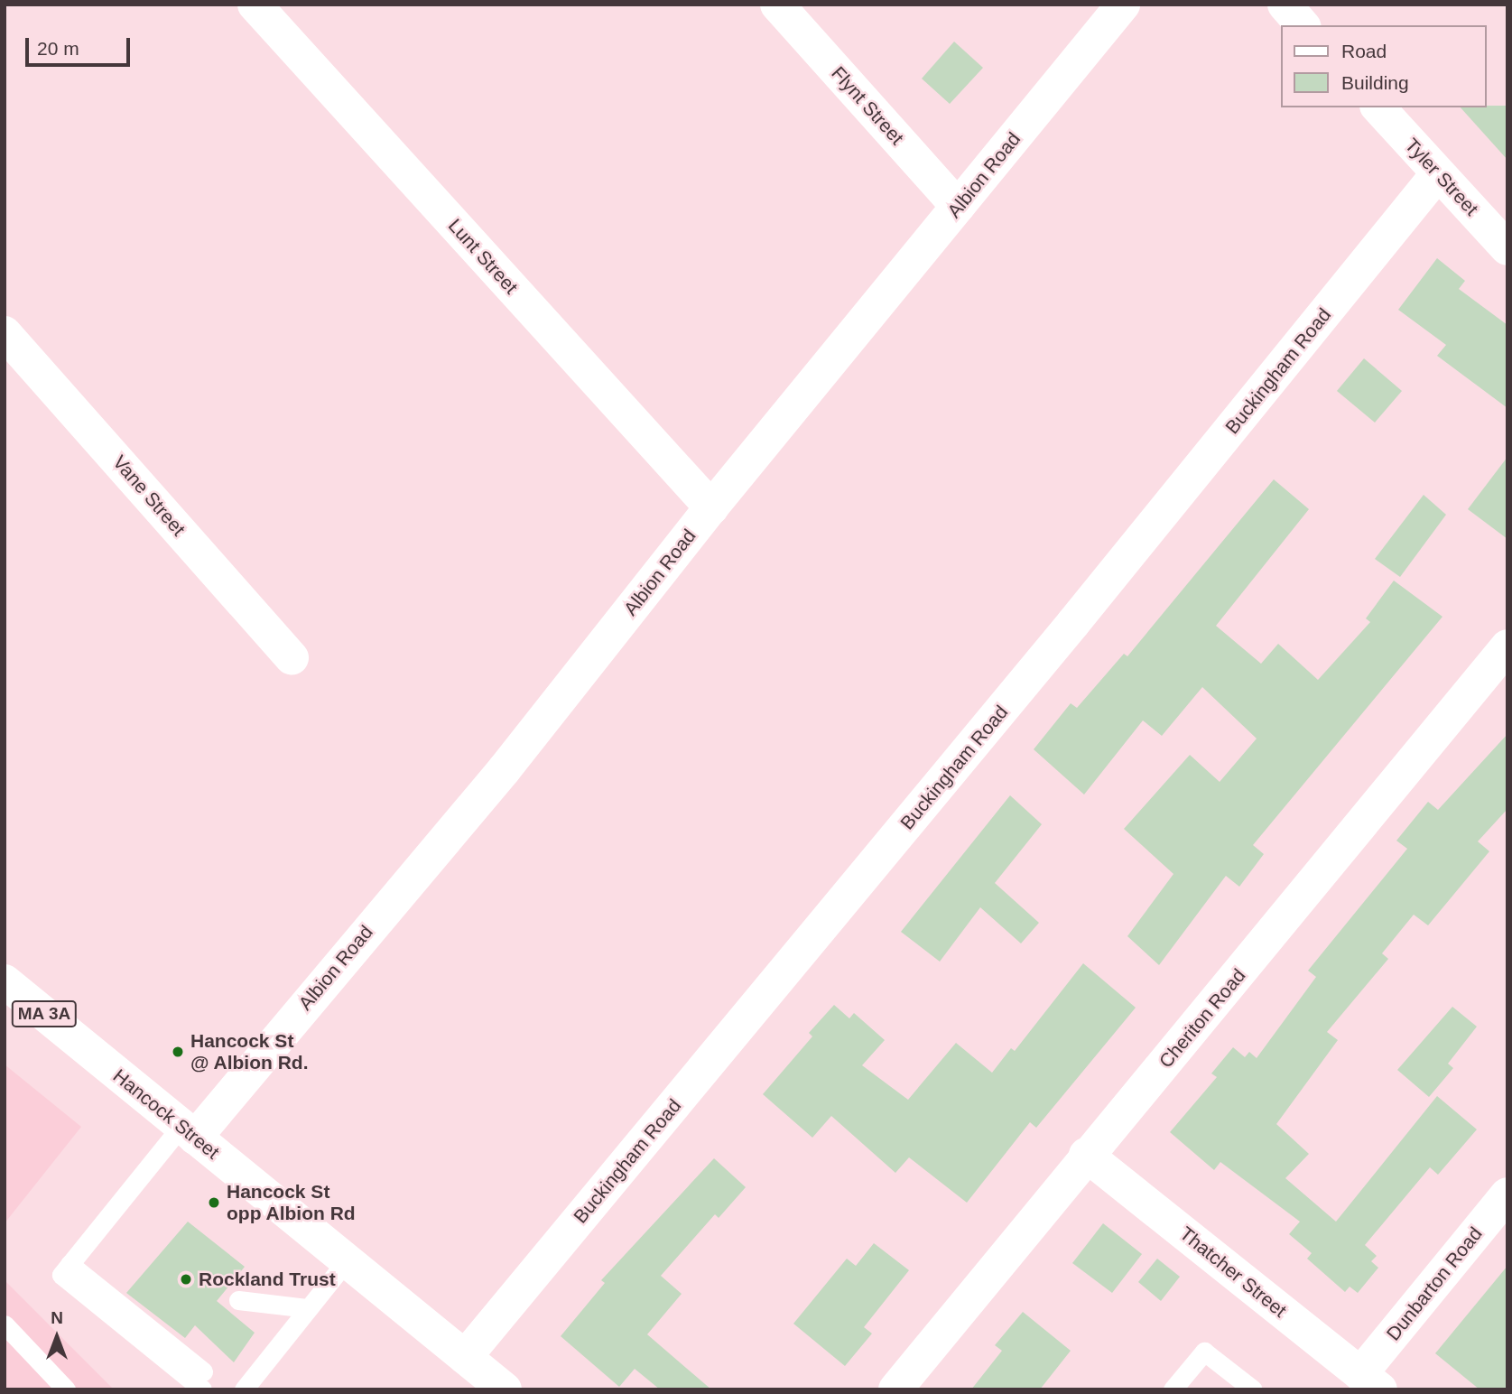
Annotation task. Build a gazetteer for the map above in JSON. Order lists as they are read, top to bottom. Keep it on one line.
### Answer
{"streets":{"street":["Flynt Street","Albion Road","Tyler Street","Lunt Street","Buckingham Road","Vane Street","MA 3A","Cheriton Road","Hancock Street","Thatcher Street","Dunbarton Road"]},"crossings":[["Flynt Street","Albion Road"],["Albion Road","Lunt Street"],["Albion Road","Hancock Street"],["Tyler Street","Buckingham Road"],["Buckingham Road","Hancock Street"],["Cheriton Road","Thatcher Street"],["Thatcher Street","Dunbarton Road"]],"places":["Hancock St @ Albion Rd.","Hancock St opp Albion Rd","Rockland Trust"],"legend":["Road","Building"],"scale_bar":"20 m","north":"top"}
